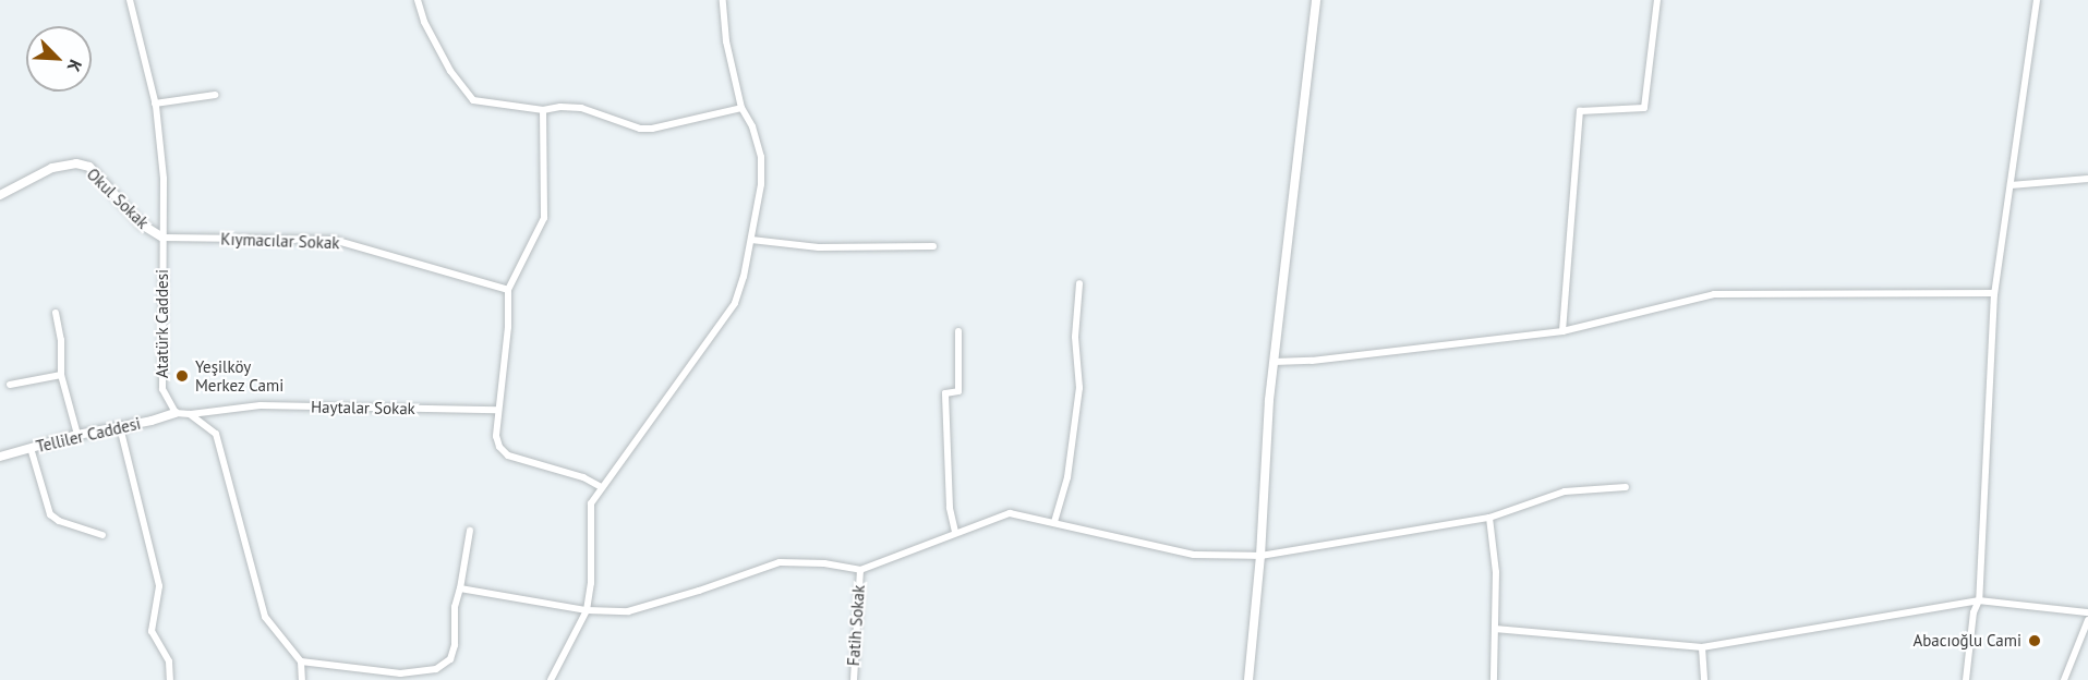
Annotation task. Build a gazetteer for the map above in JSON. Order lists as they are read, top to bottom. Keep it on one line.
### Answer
{"streets":{"street":["Okul Sokak","Kıymacılar Sokak","Atatürk Caddesi","Haytalar Sokak","Telliler Caddesi","Fatih Sokak"]},"crossings":[["Okul Sokak","Kıymacılar Sokak"],["Okul Sokak","Atatürk Caddesi"],["Kıymacılar Sokak","Atatürk Caddesi"],["Atatürk Caddesi","Telliler Caddesi"]],"places":["Yeşilköy Merkez Cami","Abacıoğlu Cami"],"north":"bottom right"}
